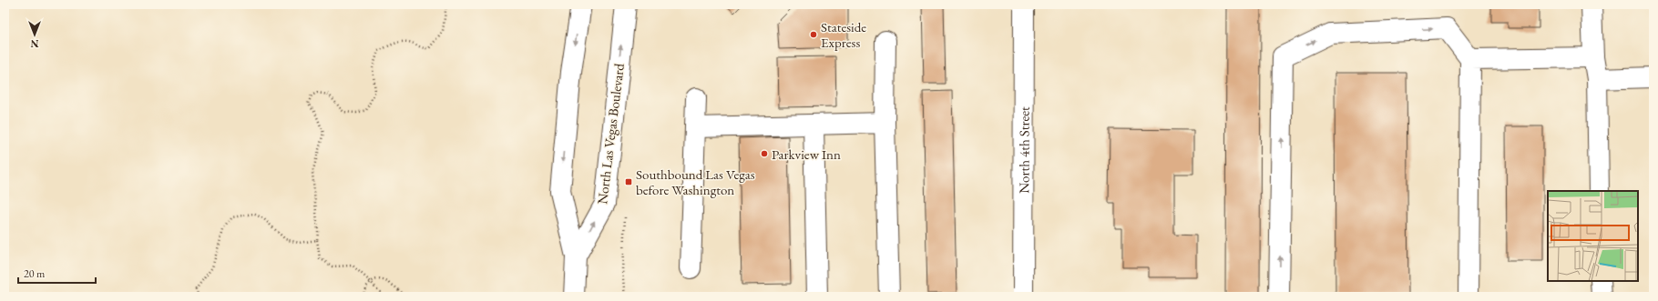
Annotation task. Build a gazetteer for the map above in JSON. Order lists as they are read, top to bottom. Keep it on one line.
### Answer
{"streets":{"main road":["North Las Vegas Boulevard","North 4th Street"]},"places":{"other":["Stateside Express","Parkview Inn"],"transit":["Southbound Las Vegas before Washington"]},"scale_bar":"20 m","north":"bottom"}
